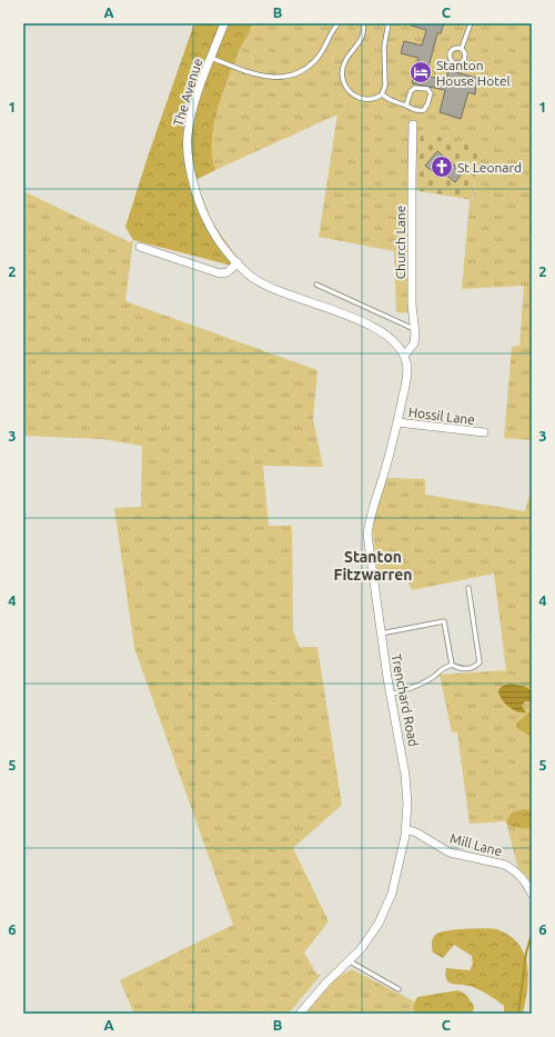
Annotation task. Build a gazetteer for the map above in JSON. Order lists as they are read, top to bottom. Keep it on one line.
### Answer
{"streets":{"street":["The Avenue","Church Lane","Hossil Lane","Trenchard Road","Mill Lane"]},"crossings":[["The Avenue","Church Lane"],["The Avenue","Trenchard Road"],["Church Lane","Trenchard Road"],["Hossil Lane","Trenchard Road"],["Trenchard Road","Mill Lane"]],"districts":["Stanton Fitzwarren"],"places":{"hotel":["Stanton House Hotel"],"church":["St Leonard"]},"grid":{"columns":["A","B","C"],"rows":["1","2","3","4","5","6"]}}
